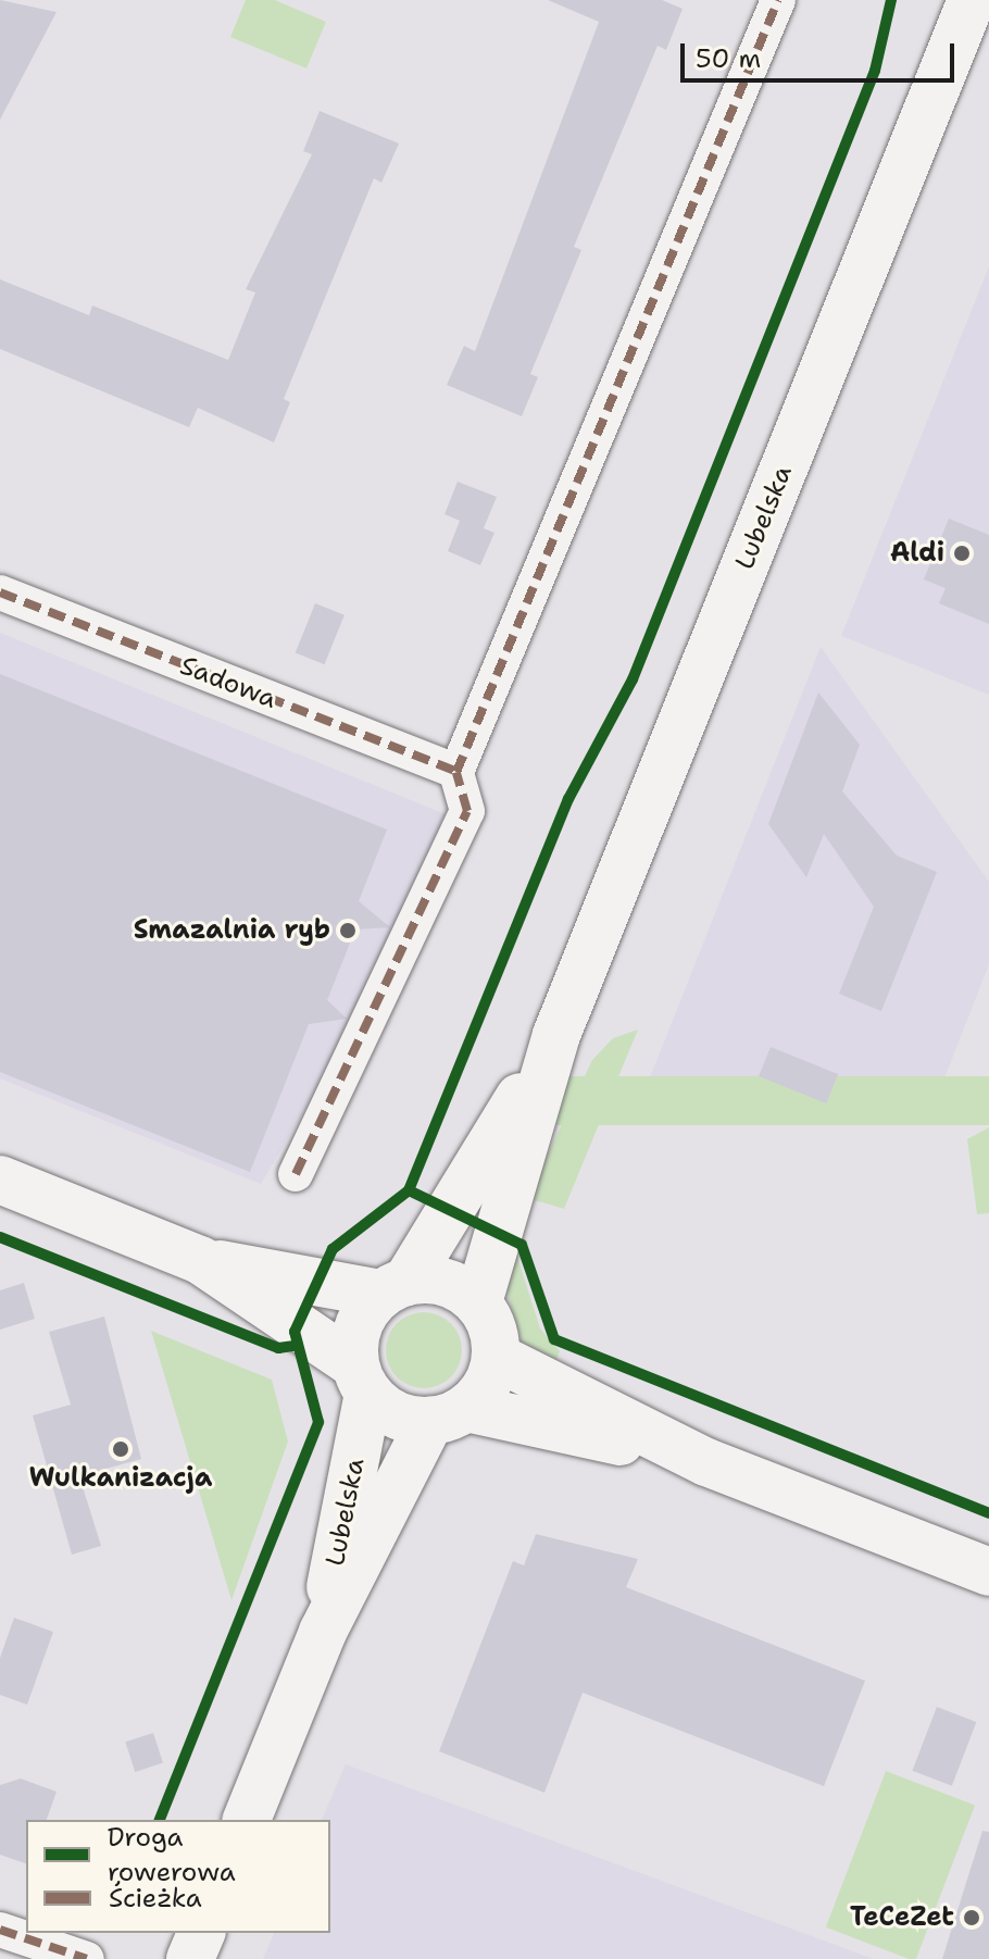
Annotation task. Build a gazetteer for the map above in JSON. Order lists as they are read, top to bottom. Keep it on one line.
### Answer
{"streets":{"main road":["Lubelska"],"street":["Sadowa"]},"places":["Aldi","Smazalnia ryb","Wulkanizacja","TeCeZet"],"legend":["Droga rowerowa","Ścieżka"],"scale_bar":"50 m"}
